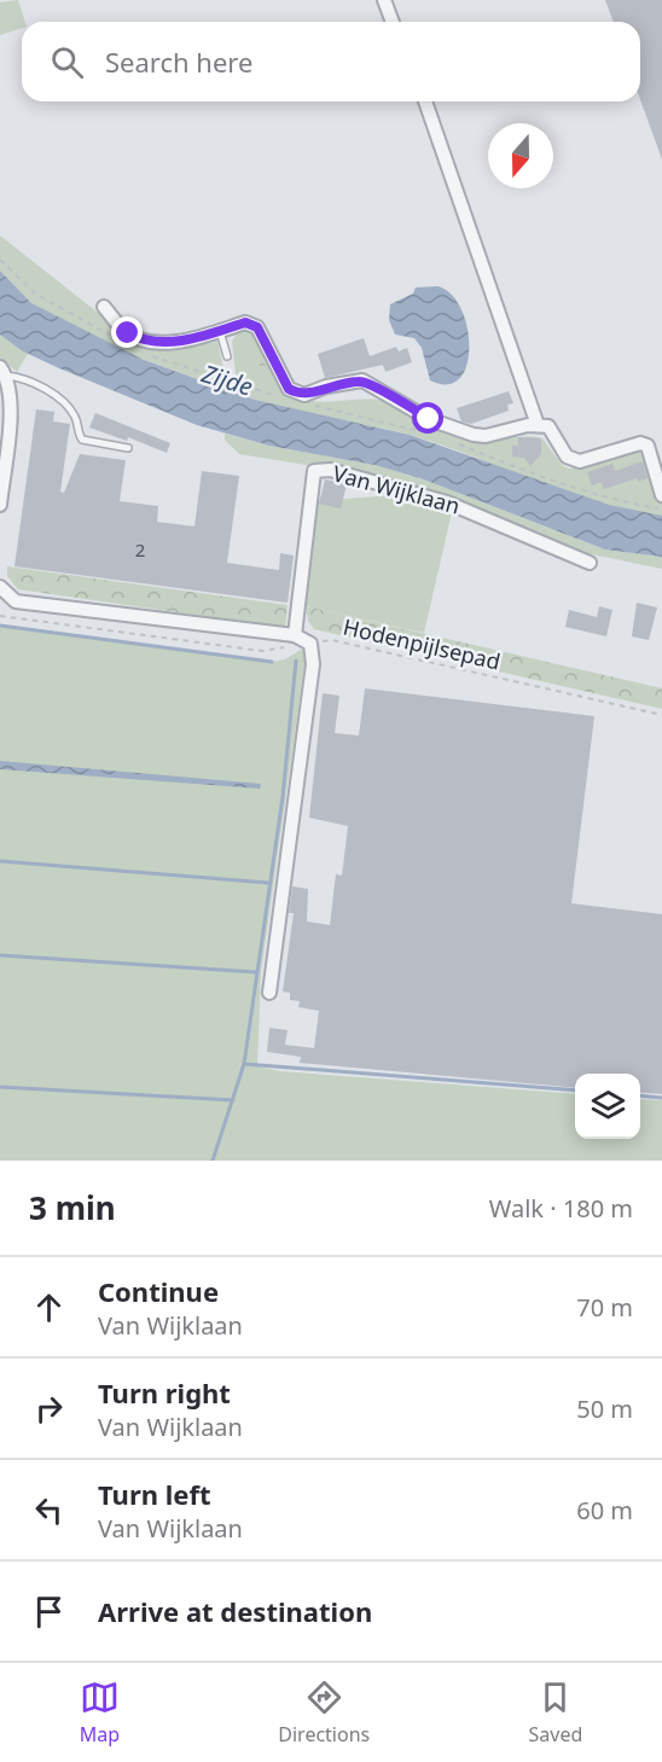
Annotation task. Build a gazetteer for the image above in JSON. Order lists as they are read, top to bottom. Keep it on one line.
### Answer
{"streets":{"street":["Van Wijklaan"],"path":["Hodenpijlsepad"]},"water":["Zijde"],"house_numbers":["2"],"north":"bottom","page":{"search":"Search here","heading":["3 min","Walk · 180 m"],"list":[["Continue","Van Wijklaan","70 m"],["Turn right","Van Wijklaan","50 m"],["Turn left","Van Wijklaan","60 m"],"Arrive at destination"],"nav":["Map","Directions","Saved"]}}
